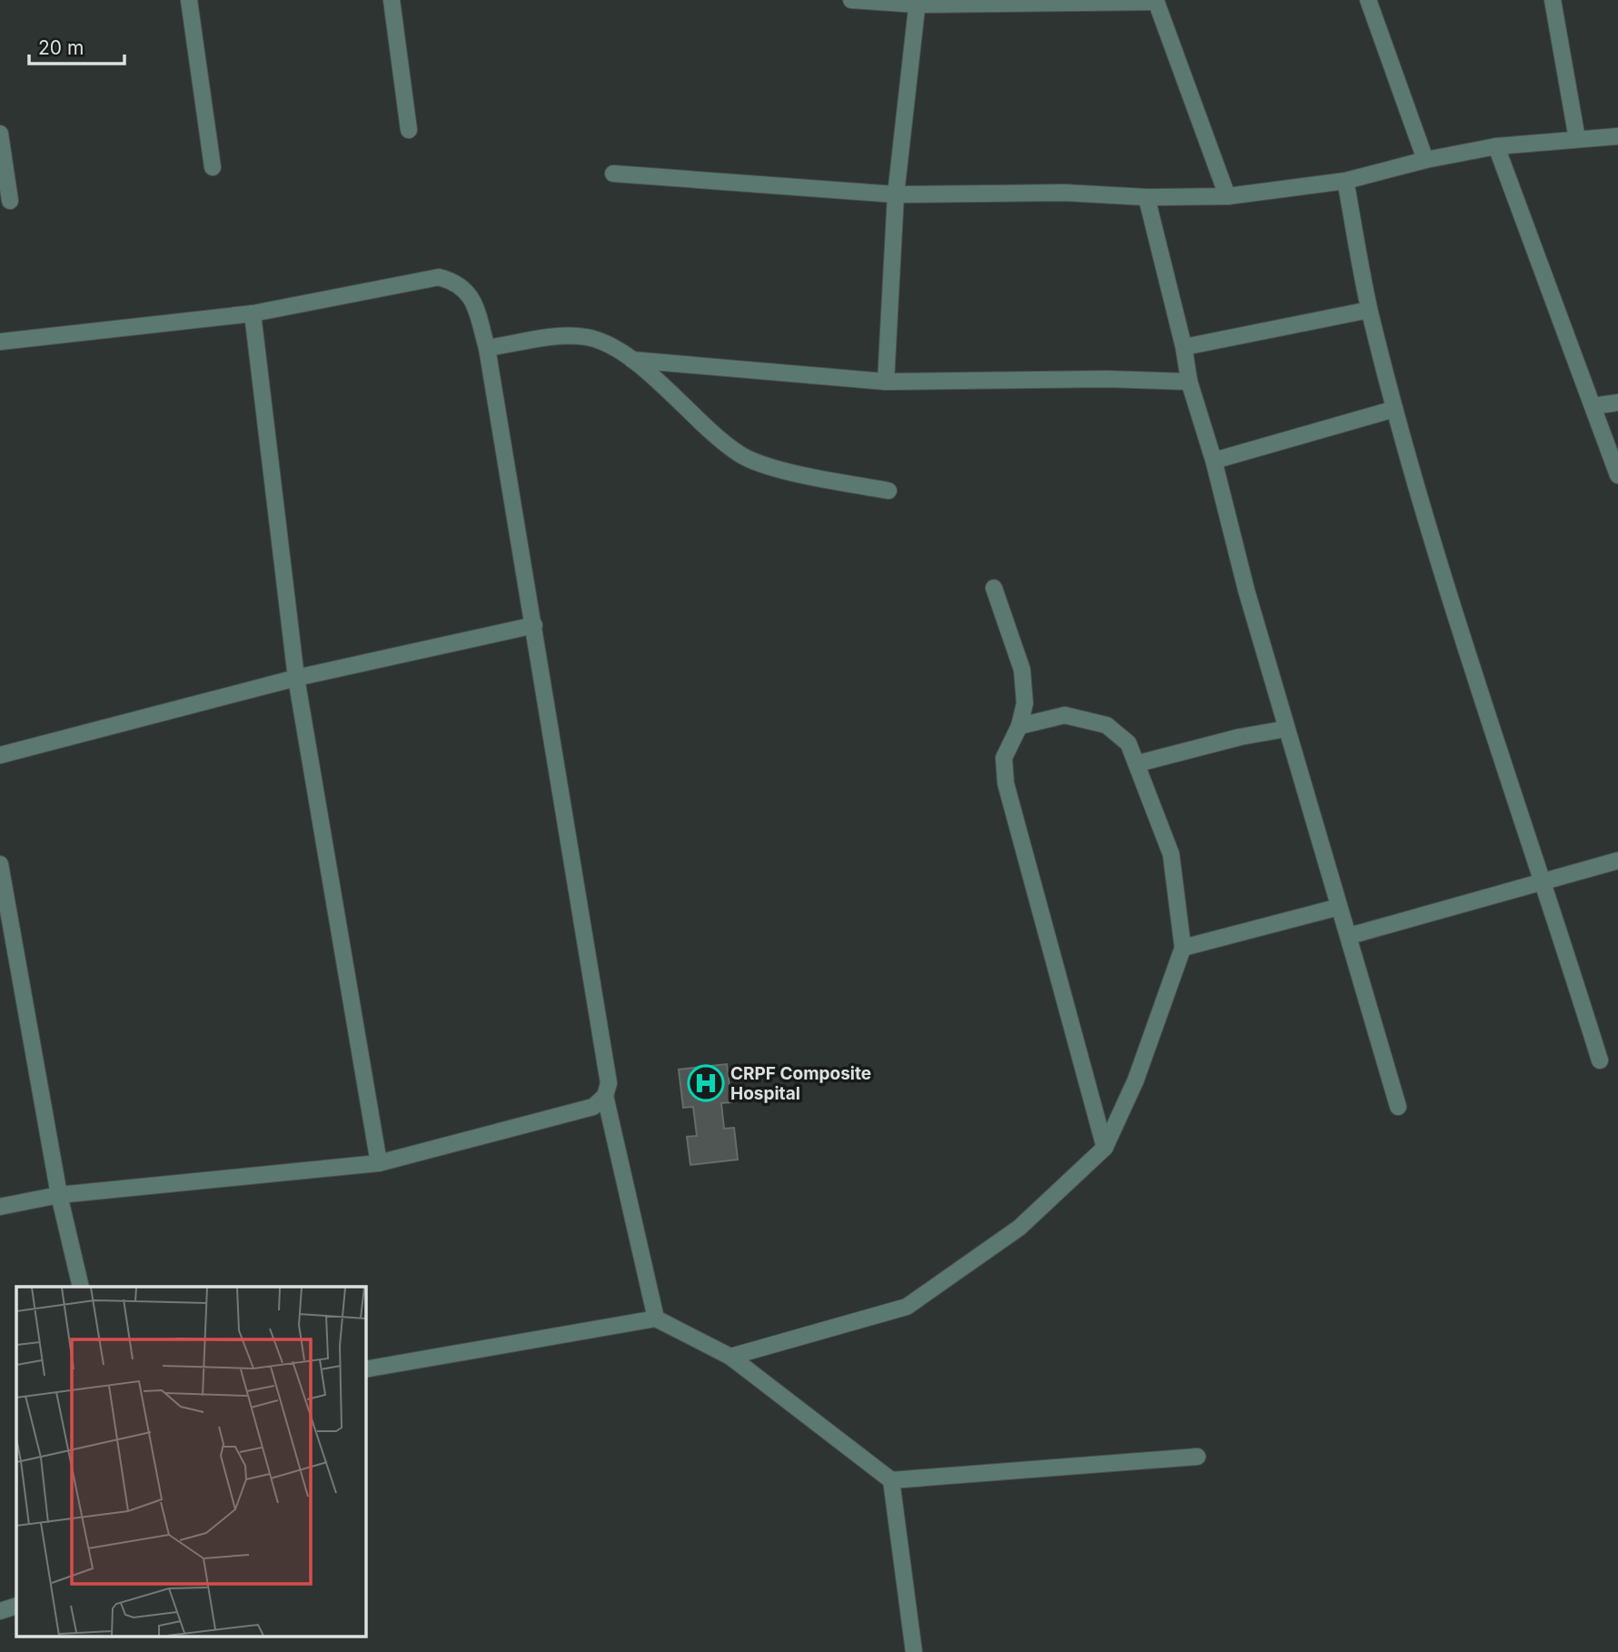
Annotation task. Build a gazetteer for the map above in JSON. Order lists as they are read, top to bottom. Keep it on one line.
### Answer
{"places":{"hospital":["CRPF Composite Hospital"]},"scale_bar":"20 m"}
